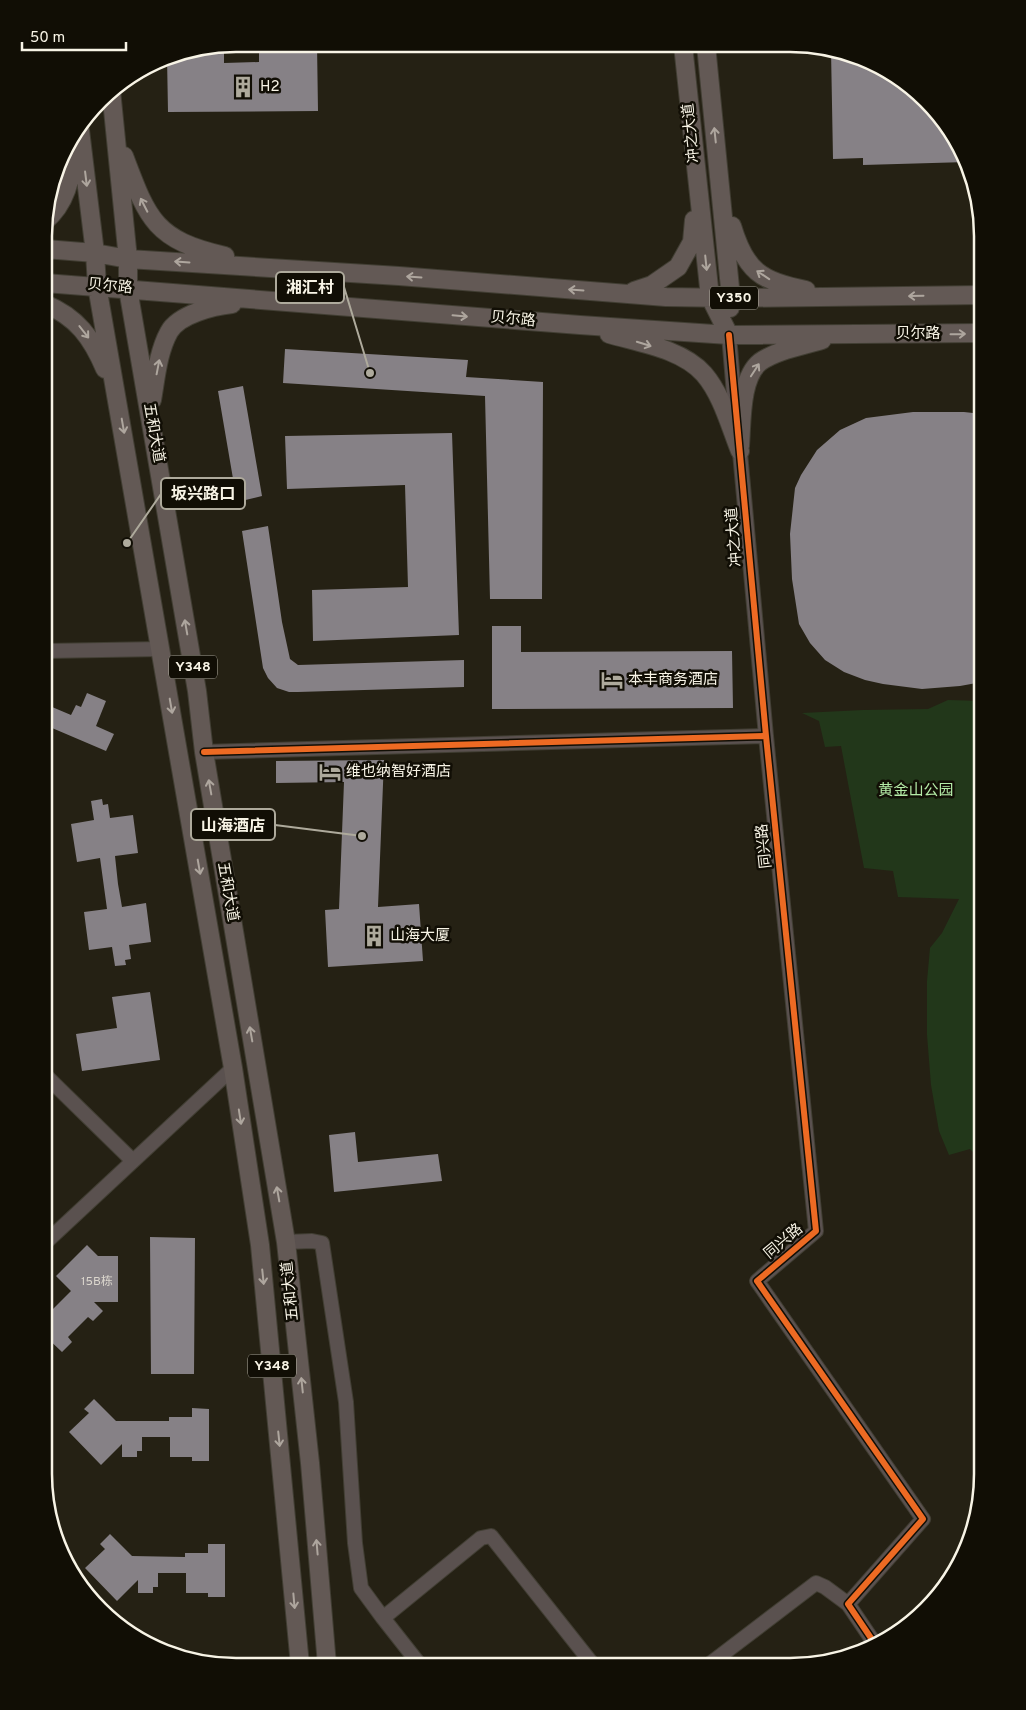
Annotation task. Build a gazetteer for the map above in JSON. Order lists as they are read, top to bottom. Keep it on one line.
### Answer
{"streets":{"main road":["冲之大道","贝尔路","Y350","五和大道","Y348"],"street":["同兴路"]},"crossings":[["冲之大道","贝尔路"],["冲之大道","同兴路"],["贝尔路","五和大道"]],"parks":["黄金山公园"],"places":{"building":["H2","山海大厦"],"other":["湘汇村","坂兴路口","山海酒店"],"hotel":["本丰商务酒店","维也纳智好酒店"]},"house_numbers":["15B栋"],"scale_bar":"50 m"}
